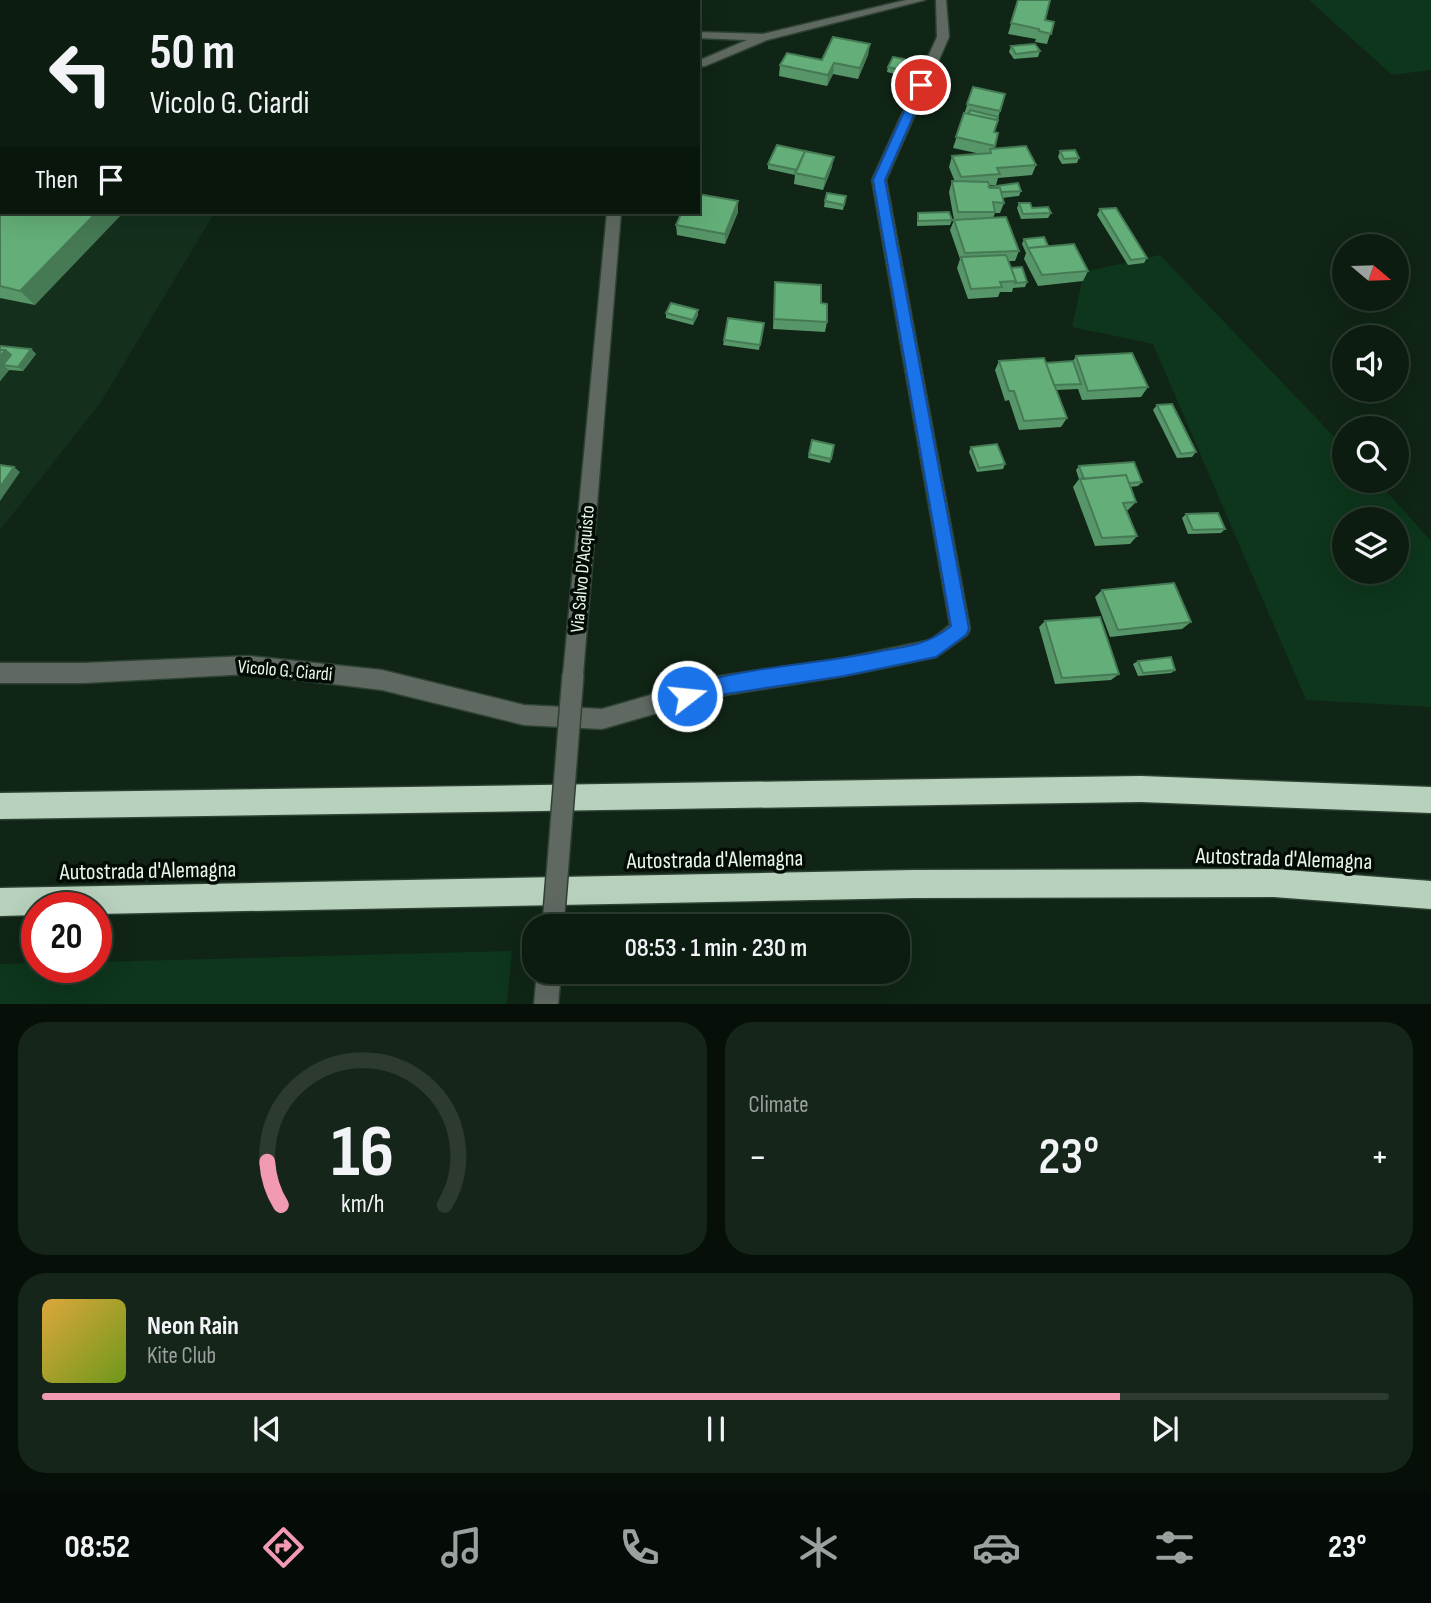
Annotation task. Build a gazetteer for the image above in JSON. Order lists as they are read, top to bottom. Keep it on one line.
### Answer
{"streets":{"highway":["Autostrada d'Alemagna"],"street":["Via Salvo D'Acquisto","Vicolo G. Ciardi"]},"north":"right","page":{"turn":["50 m","Vicolo G. Ciardi"],"then":"Then","limit":"20","trip":"08:53 · 1 min · 230 m","tile":"Climate","heat":["−","23°","+"],"song":["Neon Rain","Kite Club"],"tabs":["08:52","23°"],"gauge":["16","km/h"]}}
